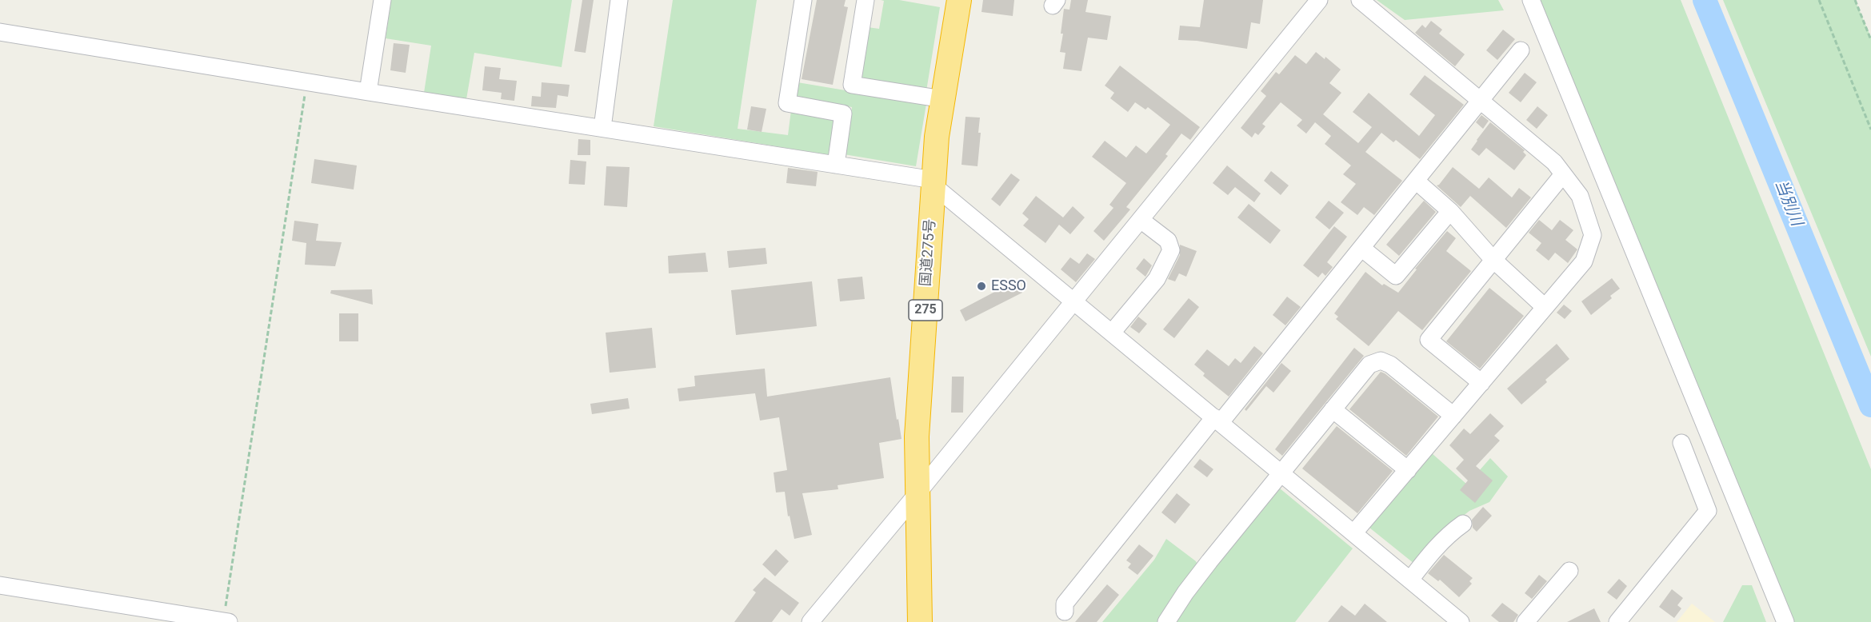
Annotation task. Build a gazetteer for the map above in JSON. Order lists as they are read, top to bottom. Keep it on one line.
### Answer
{"streets":{"highway":["国道275号","275"]},"water":["当別川"],"places":["ESSO"]}
